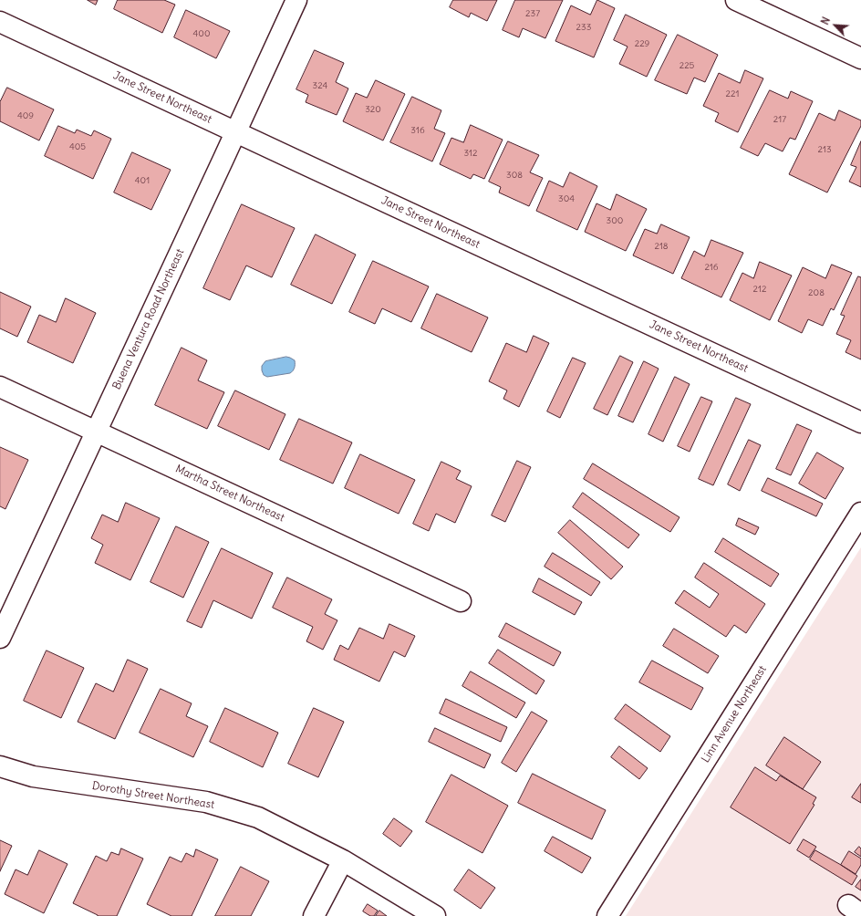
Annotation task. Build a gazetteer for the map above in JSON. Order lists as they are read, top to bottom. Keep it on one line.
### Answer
{"streets":{"street":["Jane Street Northeast","Buena Ventura Road Northeast","Martha Street Northeast","Linn Avenue Northeast","Dorothy Street Northeast"]},"crossings":[["Jane Street Northeast","Buena Ventura Road Northeast"],["Buena Ventura Road Northeast","Martha Street Northeast"]],"house_numbers":["237","233","400","229","225","324","221","320","409","217","316","405","213","312","308","401","304","300","218","216","212","208"],"north":"top left"}
